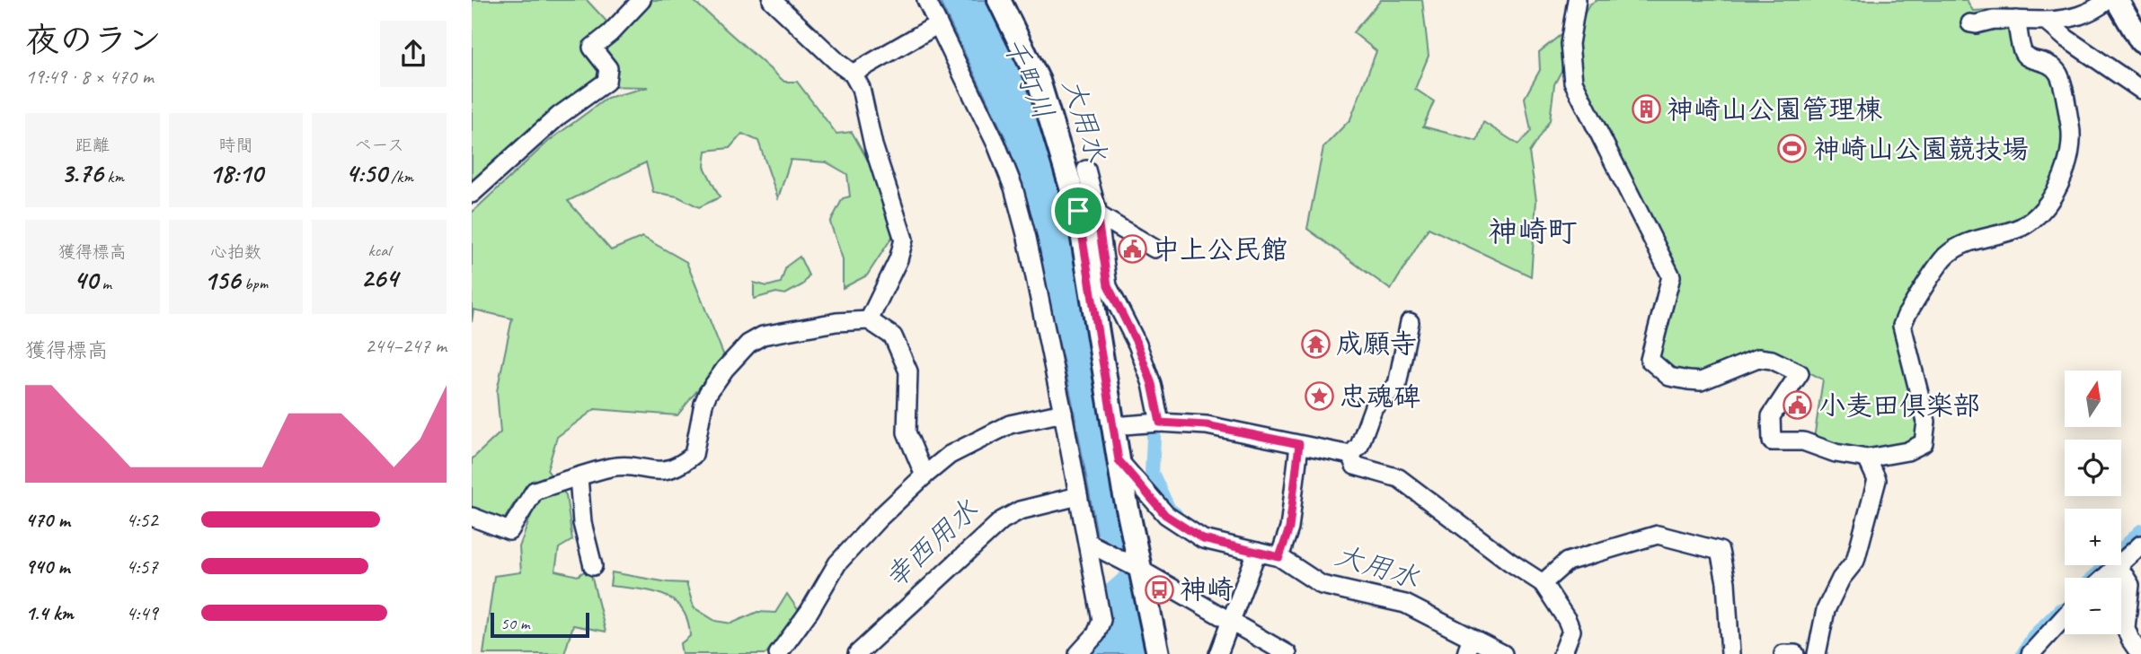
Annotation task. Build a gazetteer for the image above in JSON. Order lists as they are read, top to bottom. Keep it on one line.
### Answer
{"districts":["神崎町"],"water":["千町川","大用水","幸西用水"],"places":{"building":["神崎山公園管理棟"],"sports":["神崎山公園競技場"],"public building":["中上公民館","小麦田倶楽部"],"temple":["成願寺"],"place":["忠魂碑"],"bus stop":["神崎"]},"scale_bar":"50 m","north":"top","page":{"heading":["夜のラン","19:49 · 8 × 470 m"],"stats":[["距離","3.76 km"],["時間","18:10"],["ペース","4:50 /km"],["獲得標高","40 m"],["心拍数","156 bpm"],["kcal","264"]],"chart":["獲得標高","244–247 m"],"map_buttons":["+","−"],"list":[{"name":"470 m","note":"4:52"},{"name":"940 m","note":"4:57"},{"name":"1.4 km","note":"4:49"}],"scale":"50 m"}}
